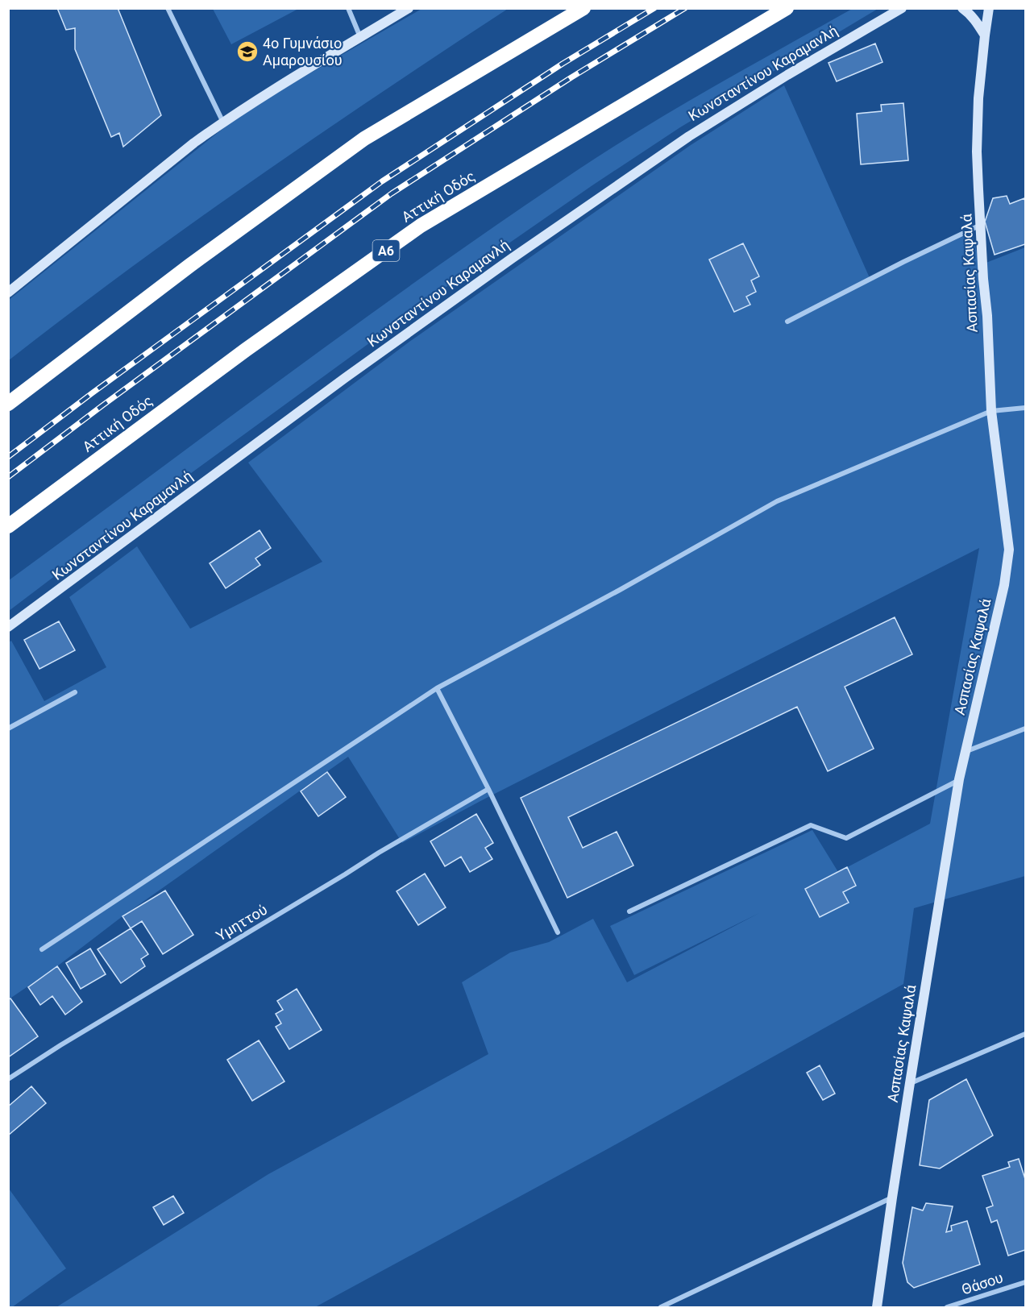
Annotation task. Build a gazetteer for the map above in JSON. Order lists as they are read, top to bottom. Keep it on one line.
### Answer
{"streets":{"highway":["Αττική Οδός","Α6"],"street":["Κωνσταντίνου Καραμανλή","Ασπασίας Καψαλά","Υμηττού","Θάσου"]},"places":{"school or university":["4ο Γυμνάσιο Αμαρουσίου"]}}
